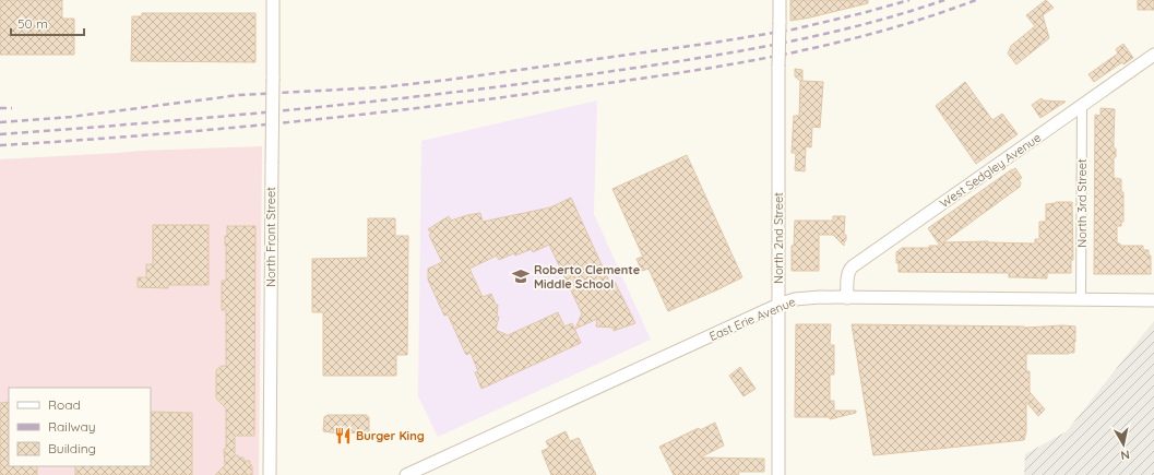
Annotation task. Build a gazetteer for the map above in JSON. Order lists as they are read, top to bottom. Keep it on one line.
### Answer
{"streets":{"street":["West Sedgley Avenue","North 3rd Street","North Front Street","North 2nd Street","East Erie Avenue"]},"crossings":[["West Sedgley Avenue","North 3rd Street"],["West Sedgley Avenue","East Erie Avenue"],["North 3rd Street","East Erie Avenue"],["North 2nd Street","East Erie Avenue"]],"places":{"school or university":["Roberto Clemente Middle School"],"restaurant":["Burger King"]},"legend":["Road","Railway","Building"],"scale_bar":"50 m","north":"bottom"}
